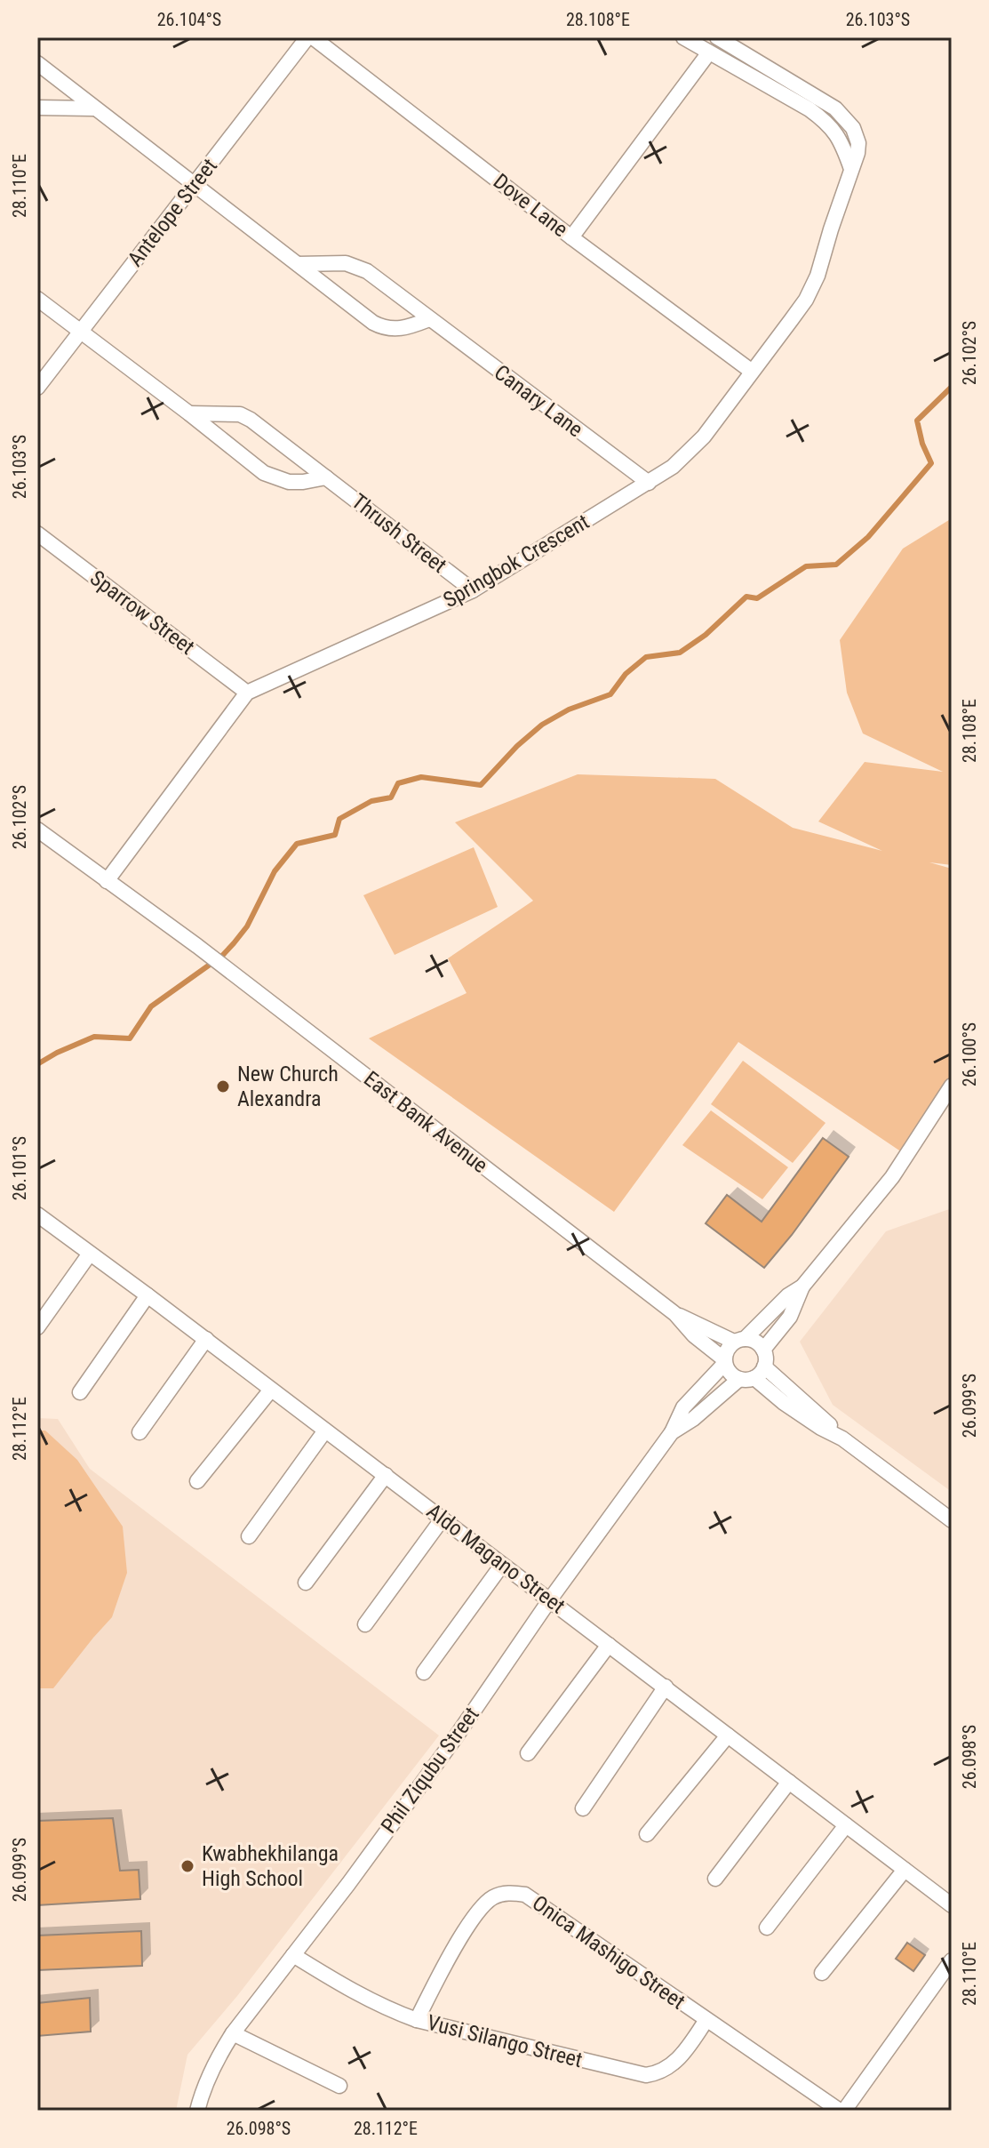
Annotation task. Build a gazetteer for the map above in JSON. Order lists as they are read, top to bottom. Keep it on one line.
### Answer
{"streets":{"street":["Dove Lane","Antelope Street","Canary Lane","Thrush Street","Springbok Crescent","Sparrow Street","East Bank Avenue","Aldo Magano Street","Phil Ziqubu Street","Onica Mashigo Street","Vusi Silango Street"]},"crossings":[["Dove Lane","Antelope Street"],["Dove Lane","Springbok Crescent"],["Canary Lane","Springbok Crescent"],["Thrush Street","Springbok Crescent"],["Springbok Crescent","Sparrow Street"],["Springbok Crescent","East Bank Avenue"],["East Bank Avenue","Phil Ziqubu Street"],["Aldo Magano Street","Phil Ziqubu Street"],["Phil Ziqubu Street","Vusi Silango Street"],["Onica Mashigo Street","Vusi Silango Street"]],"places":["New Church Alexandra","Kwabhekhilanga High School"],"coordinates":["26.104°S","28.108°E","26.103°S","28.110°E","26.102°S","26.100°S","26.101°S","26.099°S","28.112°E","26.098°S"]}
